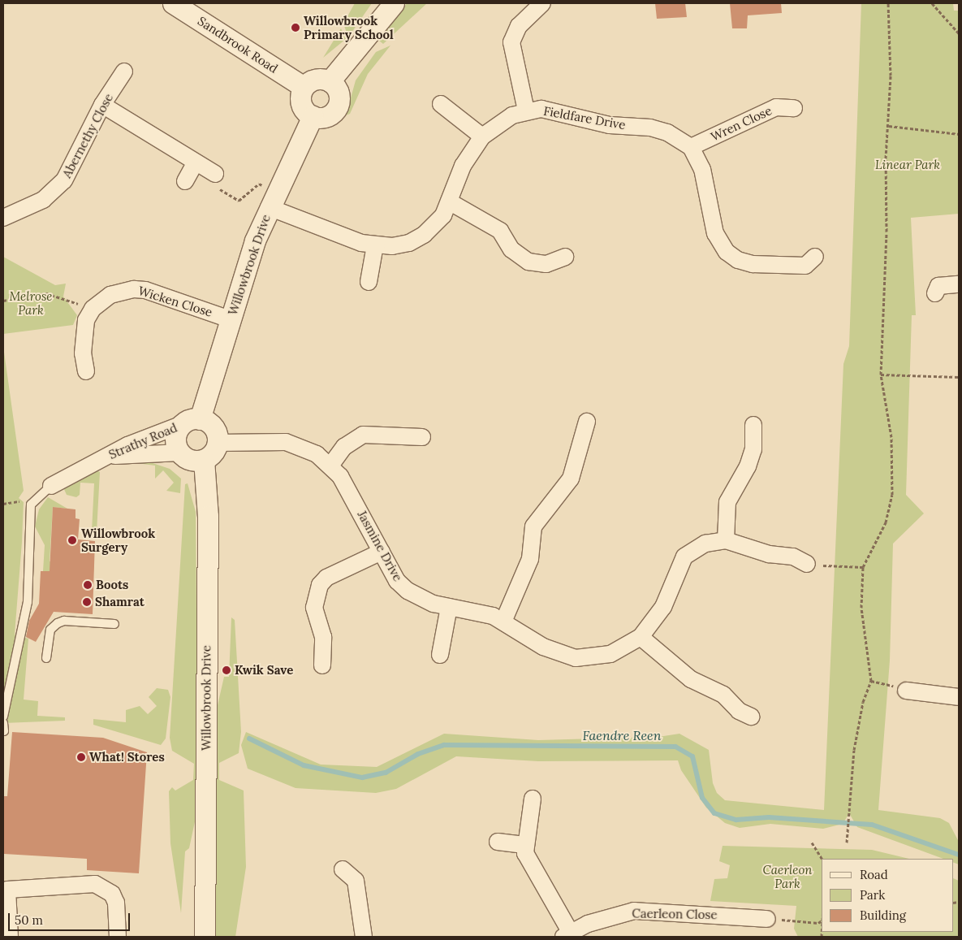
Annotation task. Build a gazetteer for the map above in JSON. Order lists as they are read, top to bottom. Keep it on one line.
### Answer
{"streets":{"street":["Sandbrook Road","Fieldfare Drive","Wren Close","Abernethy Close","Willowbrook Drive","Wicken Close","Strathy Road","Jasmine Drive","Caerleon Close"]},"crossings":[["Sandbrook Road","Willowbrook Drive"],["Fieldfare Drive","Wren Close"],["Fieldfare Drive","Willowbrook Drive"],["Willowbrook Drive","Wicken Close"],["Willowbrook Drive","Strathy Road"],["Willowbrook Drive","Jasmine Drive"],["Strathy Road","Jasmine Drive"]],"water":["Faendre Reen"],"parks":["Linear Park","Melrose Park","Caerleon Park"],"places":["Willowbrook Primary School","Willowbrook Surgery","Boots","Shamrat","Kwik Save","What! Stores"],"legend":["Road","Park","Building"],"scale_bar":"50 m"}
